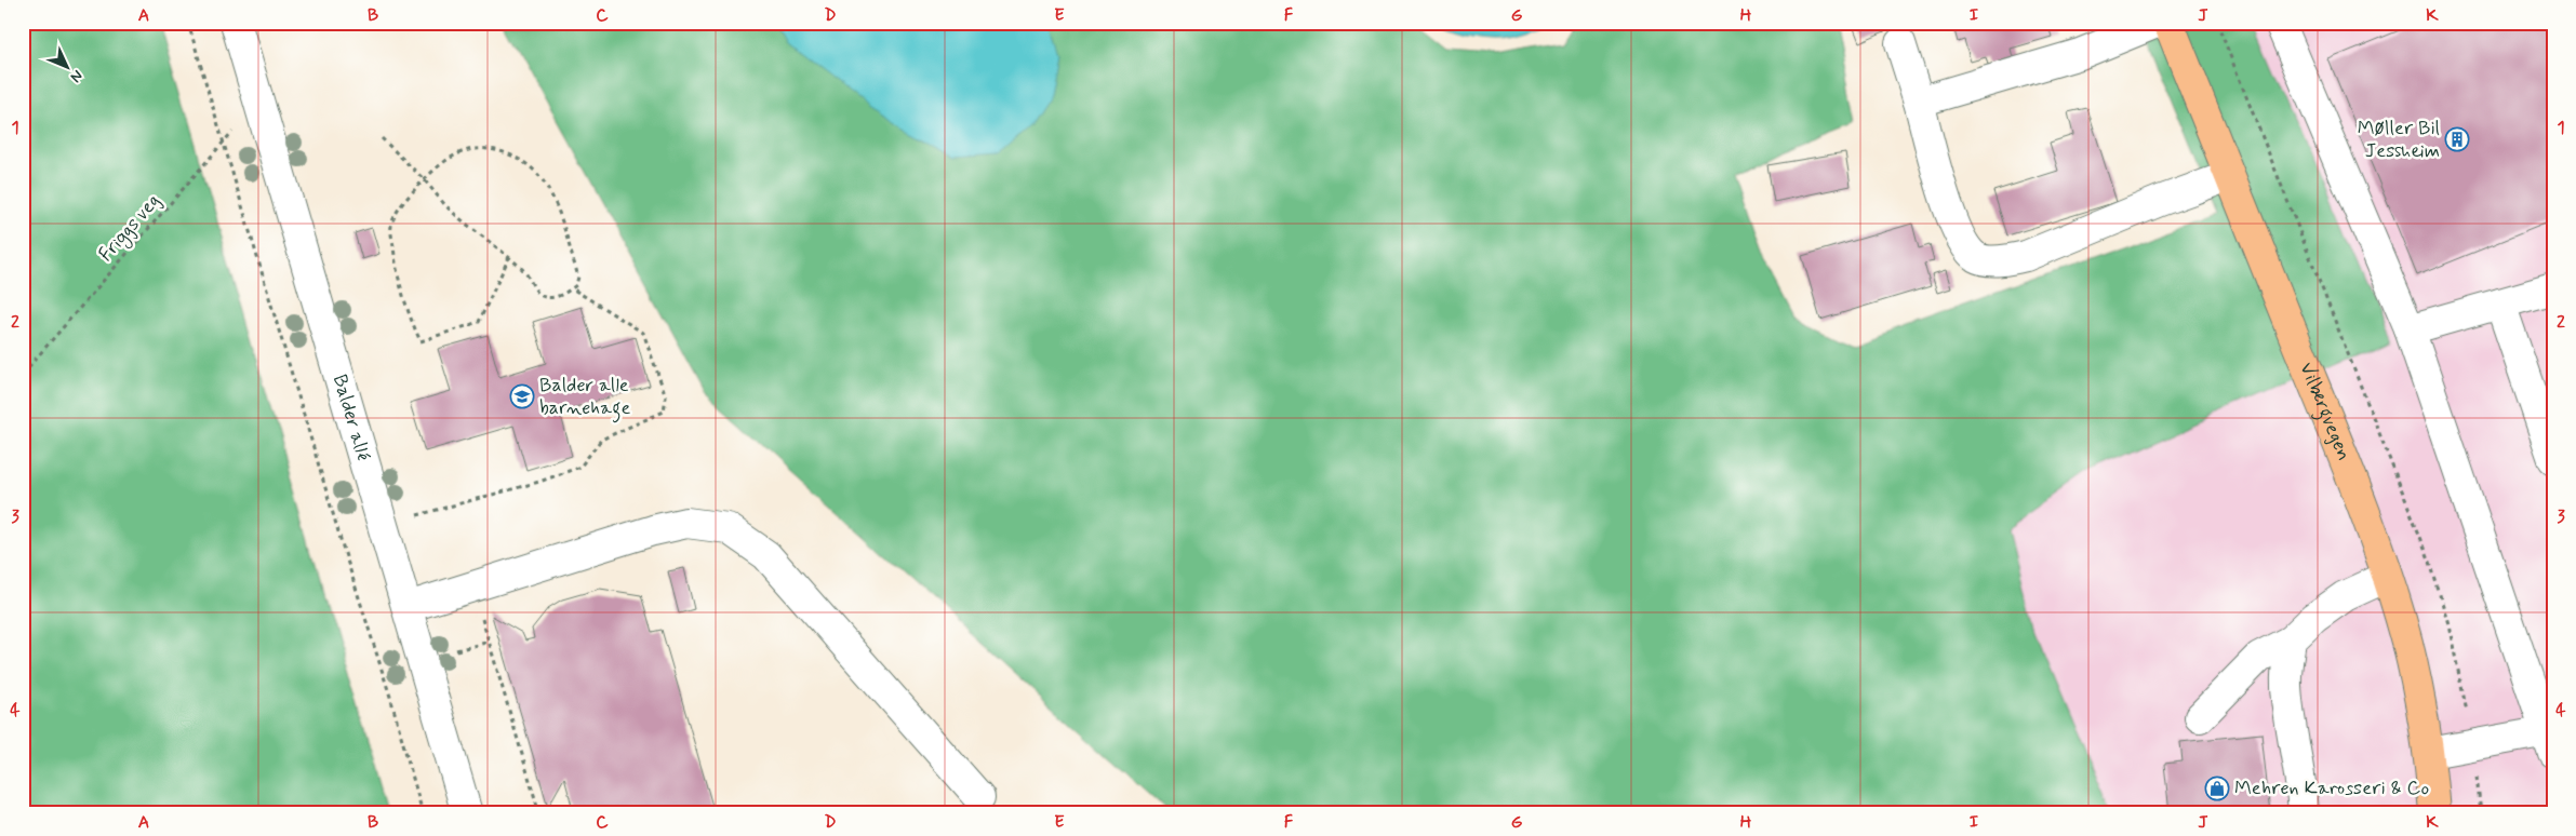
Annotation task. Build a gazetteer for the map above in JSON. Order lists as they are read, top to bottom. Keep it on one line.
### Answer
{"streets":{"main road":["Vilbergvegen"],"street":["Balder allé"],"path":["Friggs veg"]},"crossings":[["Friggs veg","Balder allé"]],"places":{"building":["Møller Bil Jessheim"],"school or university":["Balder alle barnehage"],"shop":["Mehren Karosseri & Co"]},"north":"bottom right","grid":{"columns":["A","B","C","D","E","F","G","H","I","J","K"],"rows":["1","2","3","4"]}}
